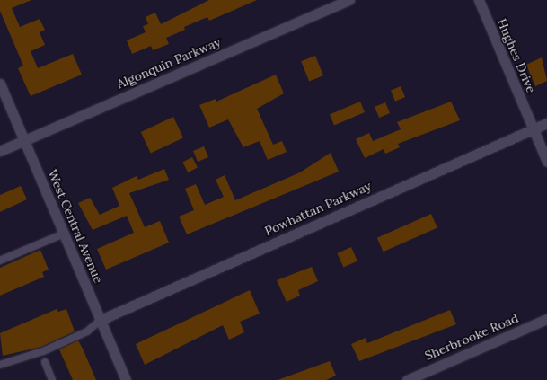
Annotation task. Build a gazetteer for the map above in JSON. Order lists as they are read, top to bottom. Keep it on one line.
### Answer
{"streets":{"street":["Hughes Drive","Algonquin Parkway","Powhattan Parkway","West Central Avenue","Sherbrooke Road"]},"crossings":[["Hughes Drive","Powhattan Parkway"],["Algonquin Parkway","West Central Avenue"],["Powhattan Parkway","West Central Avenue"]]}
